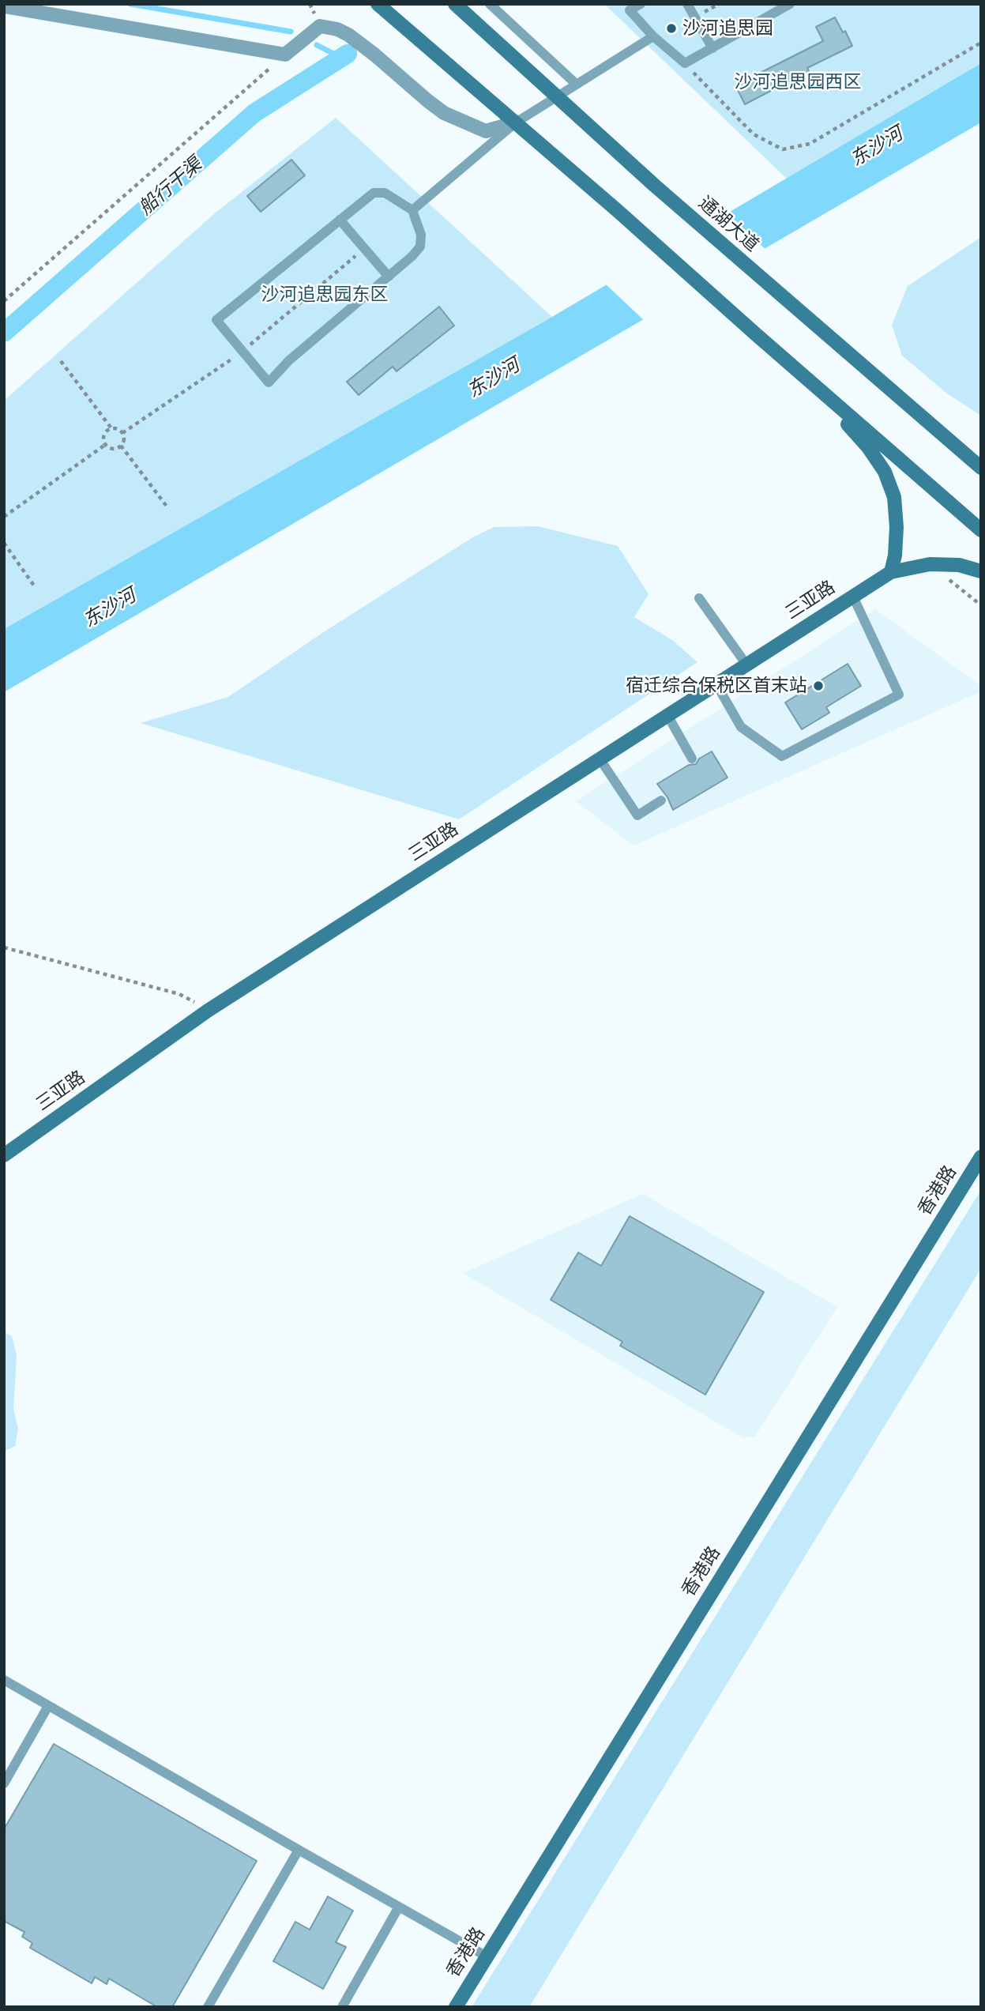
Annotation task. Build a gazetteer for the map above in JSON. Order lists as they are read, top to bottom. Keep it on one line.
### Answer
{"streets":{"street":["通湖大道","三亚路","香港路"]},"water":["东沙河","船行干渠"],"parks":["沙河追思园西区","沙河追思园东区"],"places":["沙河追思园","宿迁综合保税区首末站"]}
